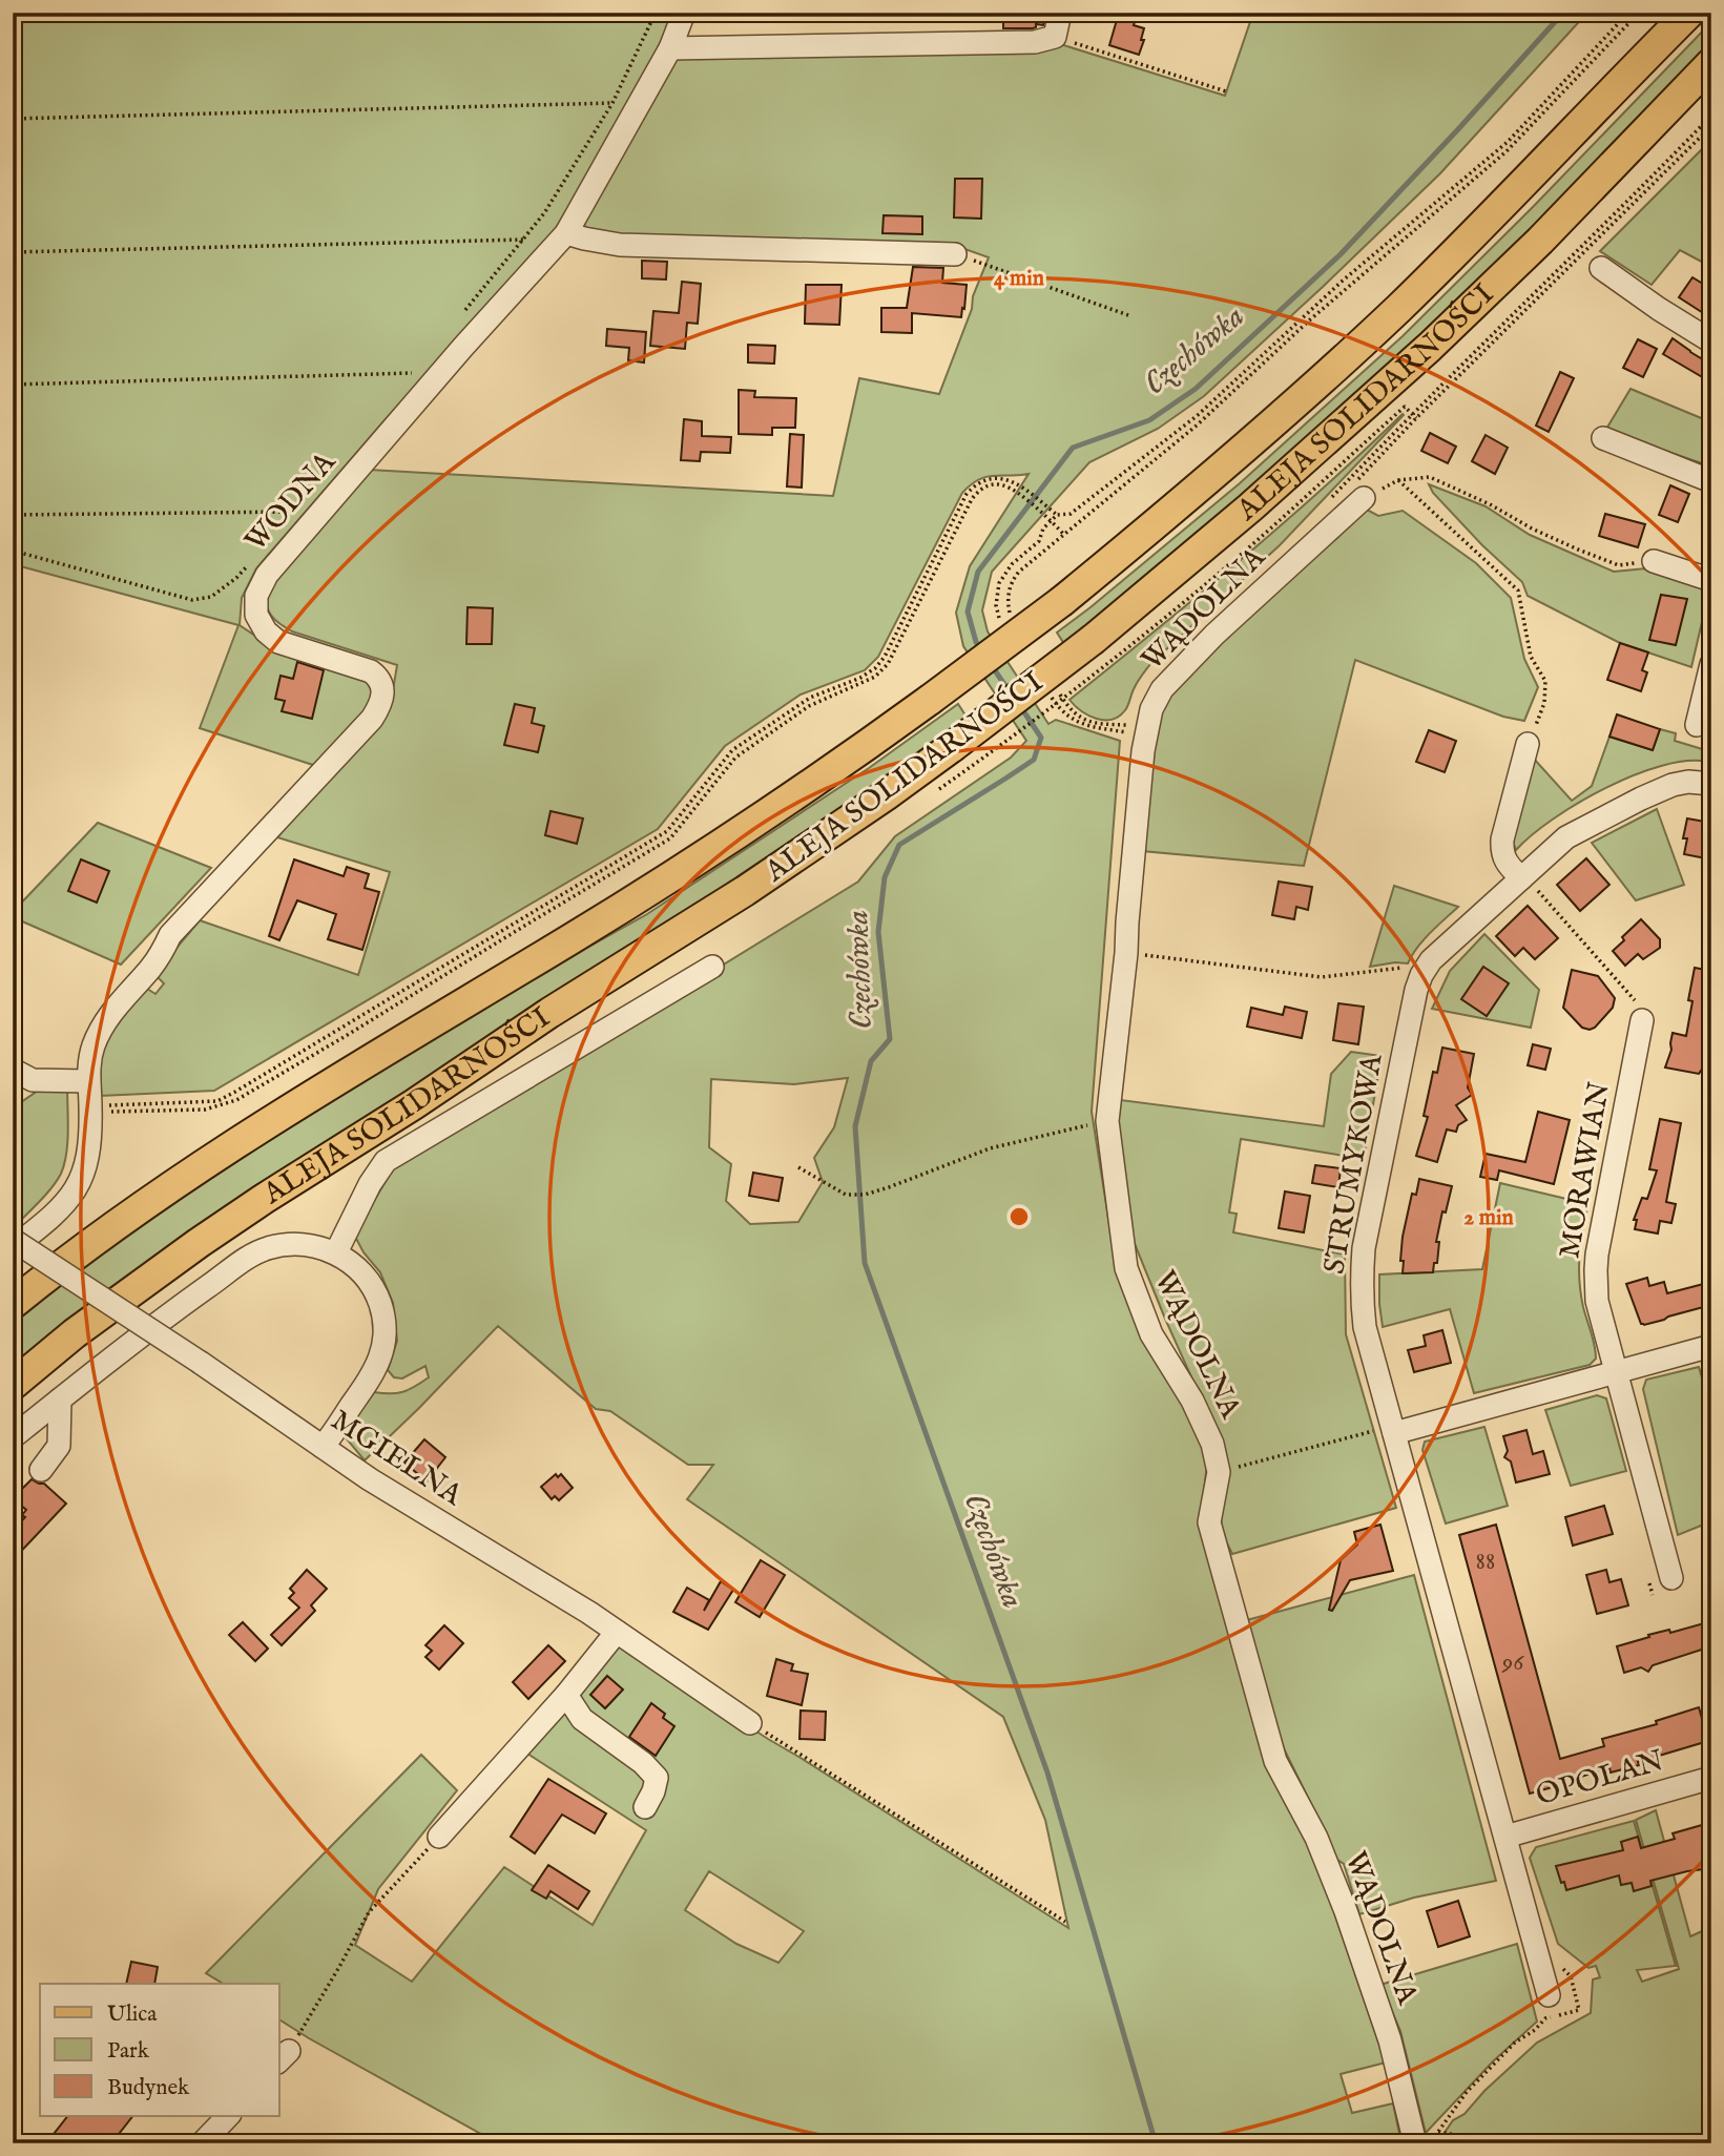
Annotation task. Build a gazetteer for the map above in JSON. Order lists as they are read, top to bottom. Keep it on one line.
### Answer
{"streets":{"main road":["ALEJA SOLIDARNOŚCI"],"street":["WODNA","WĄDOLNA","STRUMYKOWA","MORAWIAN","MGIELNA","OPOLAN"]},"crossings":[["STRUMYKOWA","OPOLAN"]],"water":["Czechówka"],"house_numbers":["88","96"],"legend":["Ulica","Park","Budynek"],"rings":["4 min","2 min"]}
